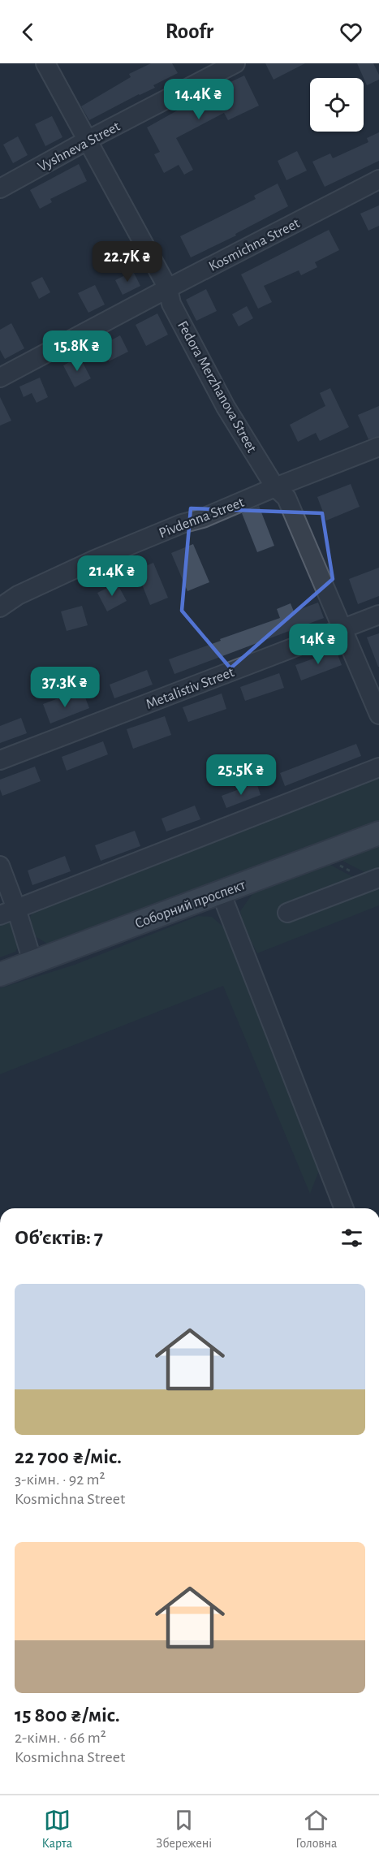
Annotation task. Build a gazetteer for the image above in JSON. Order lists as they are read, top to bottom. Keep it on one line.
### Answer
{"streets":{"main road":["Соборний проспект"],"street":["Vyshneva Street","Kosmichna Street","Fedora Merzhanova Street","Pivdenna Street","Metalistiv Street"]},"crossings":[["Vyshneva Street","Fedora Merzhanova Street"],["Kosmichna Street","Fedora Merzhanova Street"],["Fedora Merzhanova Street","Pivdenna Street"],["Fedora Merzhanova Street","Metalistiv Street"]],"page":{"header":"Roofr","price":["14.4K ₴","22.7K ₴","15.8K ₴","21.4K ₴","14K ₴","37.3K ₴","25.5K ₴"],"heading":"Об’єктів: 7","list":[{"name":"22 700 ₴/міс.","note":"3-кімн. · 92 m² · Kosmichna Street"},{"name":"15 800 ₴/міс.","note":"2-кімн. · 66 m² · Kosmichna Street"}],"tabs":["Карта","Збережені","Головна"]}}
